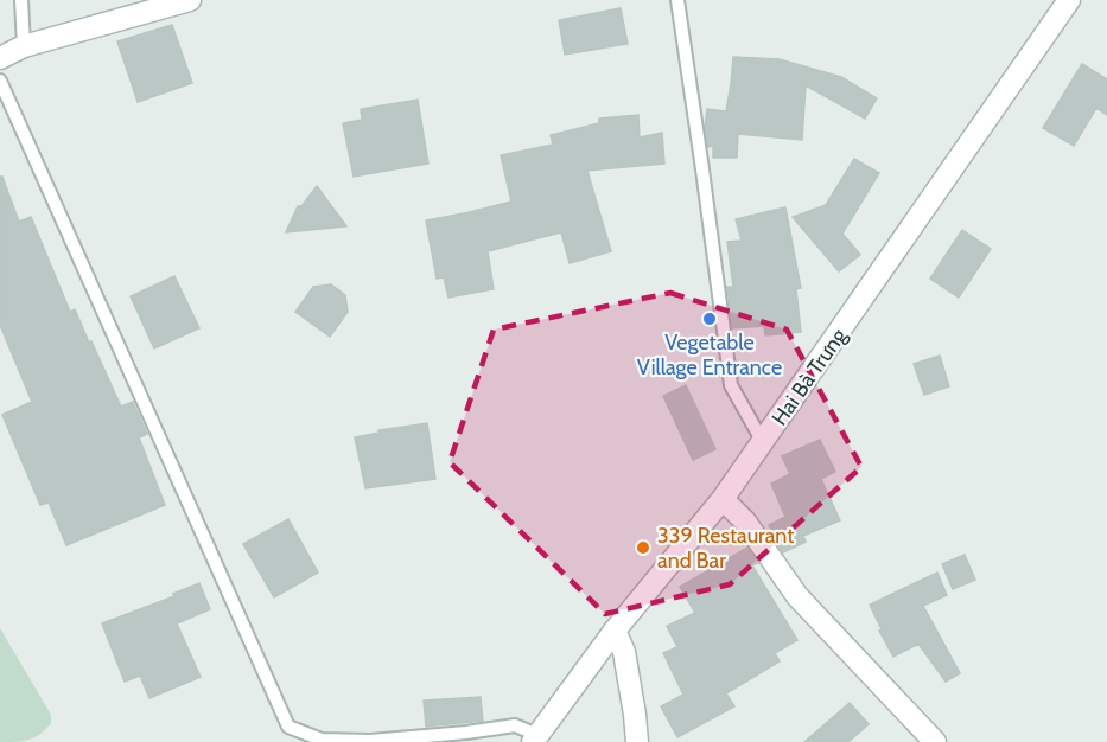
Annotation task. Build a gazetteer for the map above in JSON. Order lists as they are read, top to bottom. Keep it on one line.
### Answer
{"streets":{"street":["Hai Bà Trưng"]},"places":["Vegetable Village Entrance","339 Restaurant and Bar"]}
